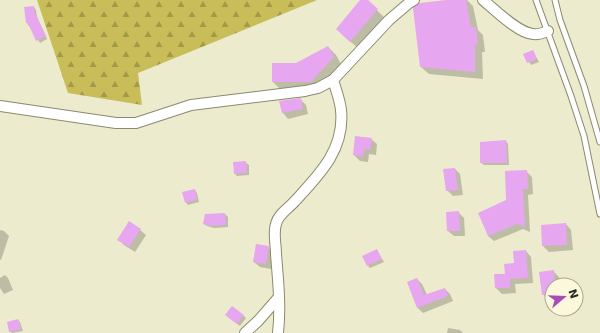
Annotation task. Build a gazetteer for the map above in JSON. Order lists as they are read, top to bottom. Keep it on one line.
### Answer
{"north":"right"}
